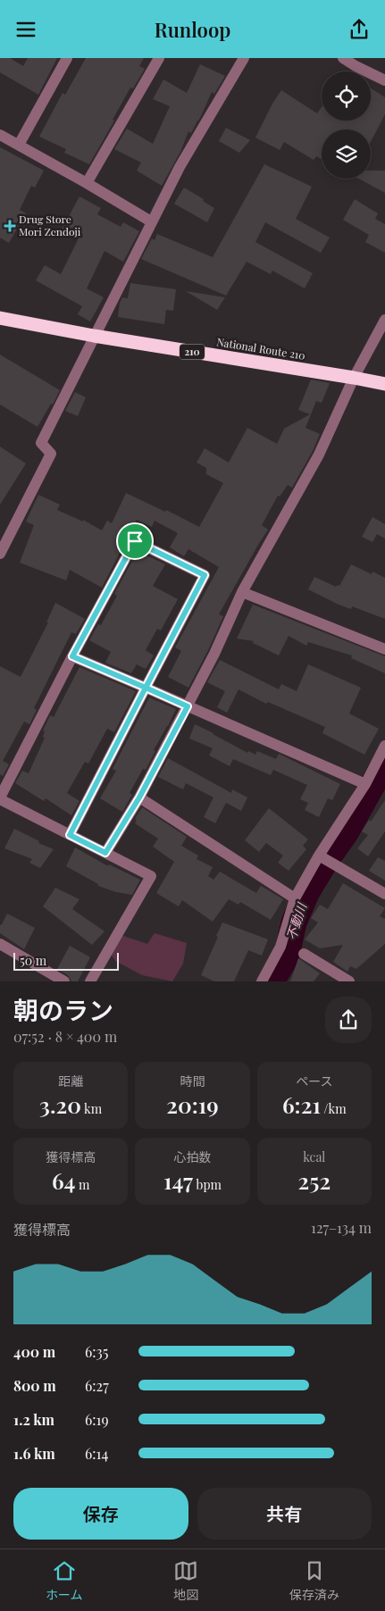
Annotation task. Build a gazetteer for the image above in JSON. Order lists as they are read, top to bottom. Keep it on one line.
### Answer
{"streets":{"highway":["National Route 210","210"]},"water":["不動川"],"places":{"health":["Drug Store Mori Zendoji"]},"scale_bar":"50 m","page":{"header":"Runloop","scale":"50 m","heading":["朝のラン","07:52 · 8 × 400 m"],"stats":[["距離","3.20 km"],["時間","20:19"],["ペース","6:21 /km"],["獲得標高","64 m"],["心拍数","147 bpm"],["kcal","252"]],"chart":["獲得標高","127–134 m"],"list":[{"name":"400 m","note":"6:35"},{"name":"800 m","note":"6:27"},{"name":"1.2 km","note":"6:19"},{"name":"1.6 km","note":"6:14"}],"buttons":["保存","共有"],"tabs":["ホーム","地図","保存済み"]}}
